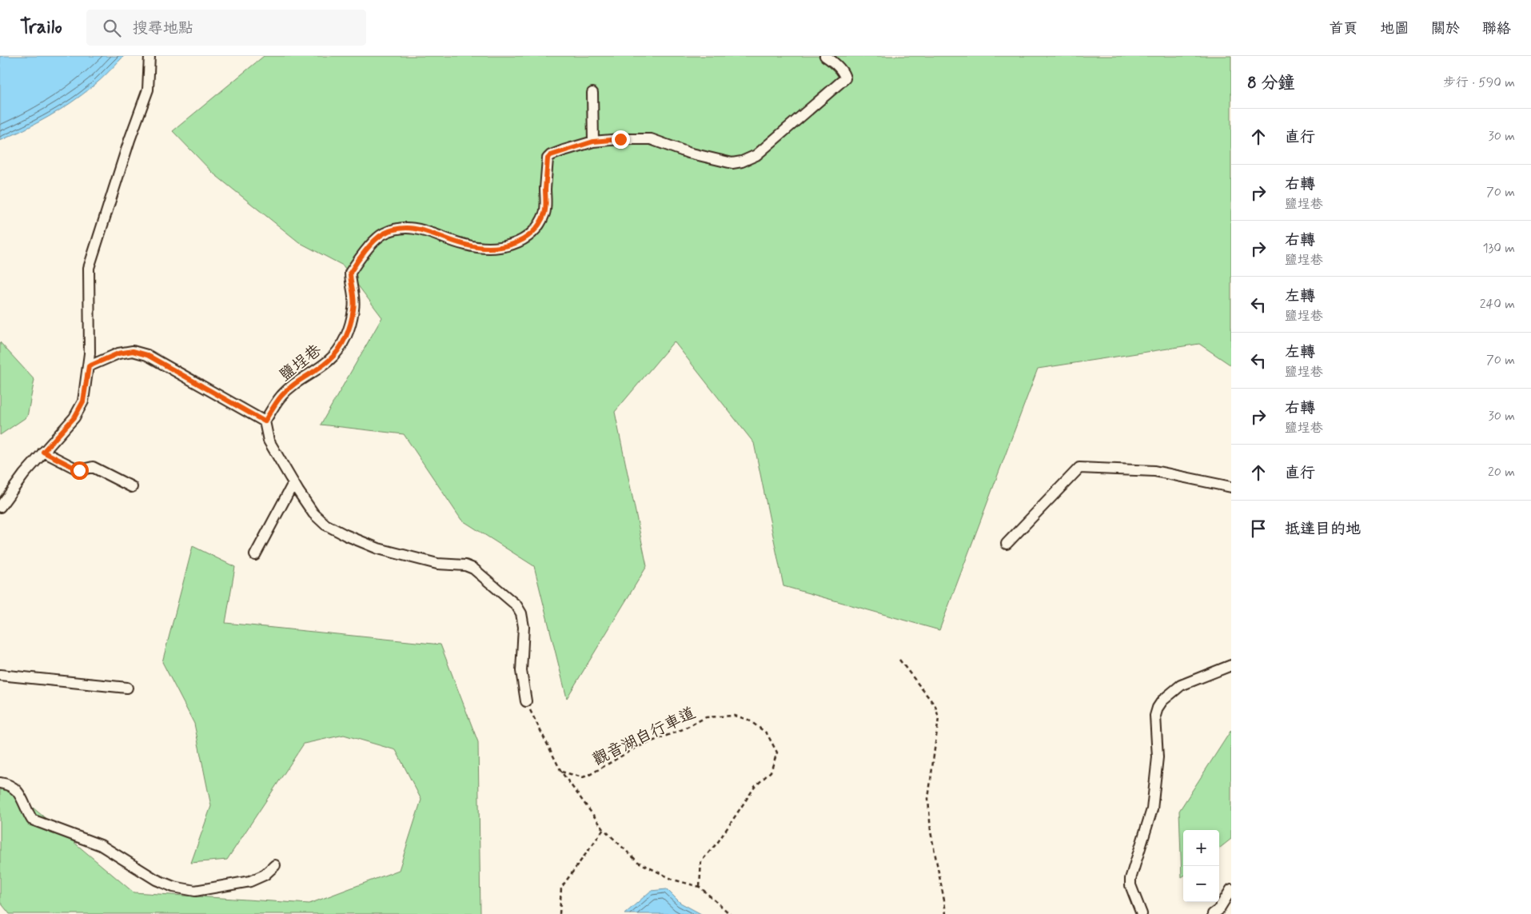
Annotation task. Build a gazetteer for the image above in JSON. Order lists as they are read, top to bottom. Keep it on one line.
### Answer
{"streets":{"street":["鹽埕巷"],"path":["觀音湖自行車道"]},"page":{"header":"Trailo","search":"搜尋地點","nav":["首頁","地圖","關於","聯絡"],"heading":["8 分鐘","步行 · 590 m"],"list":[["直行","30 m"],["右轉","鹽埕巷","70 m"],["右轉","鹽埕巷","130 m"],["左轉","鹽埕巷","240 m"],["左轉","鹽埕巷","70 m"],["右轉","鹽埕巷","30 m"],["直行","20 m"],"抵達目的地"],"map_buttons":["+","−"]}}
